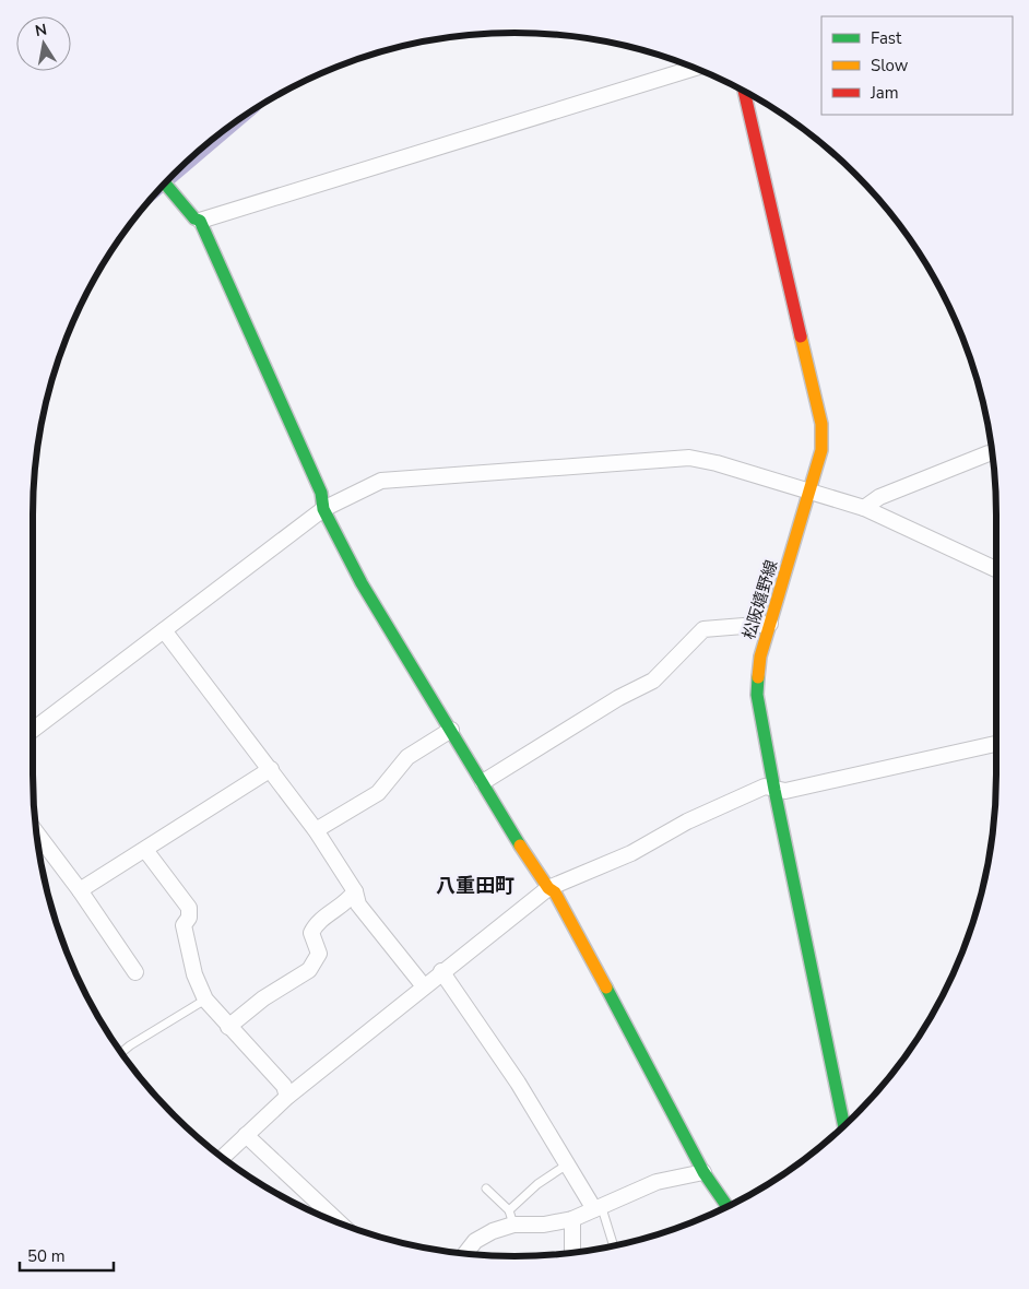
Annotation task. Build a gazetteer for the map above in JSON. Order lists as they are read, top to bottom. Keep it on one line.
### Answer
{"streets":{"street":["松阪嬉野線"]},"districts":["八重田町"],"legend":["Fast","Slow","Jam"],"scale_bar":"50 m","north":"top"}
